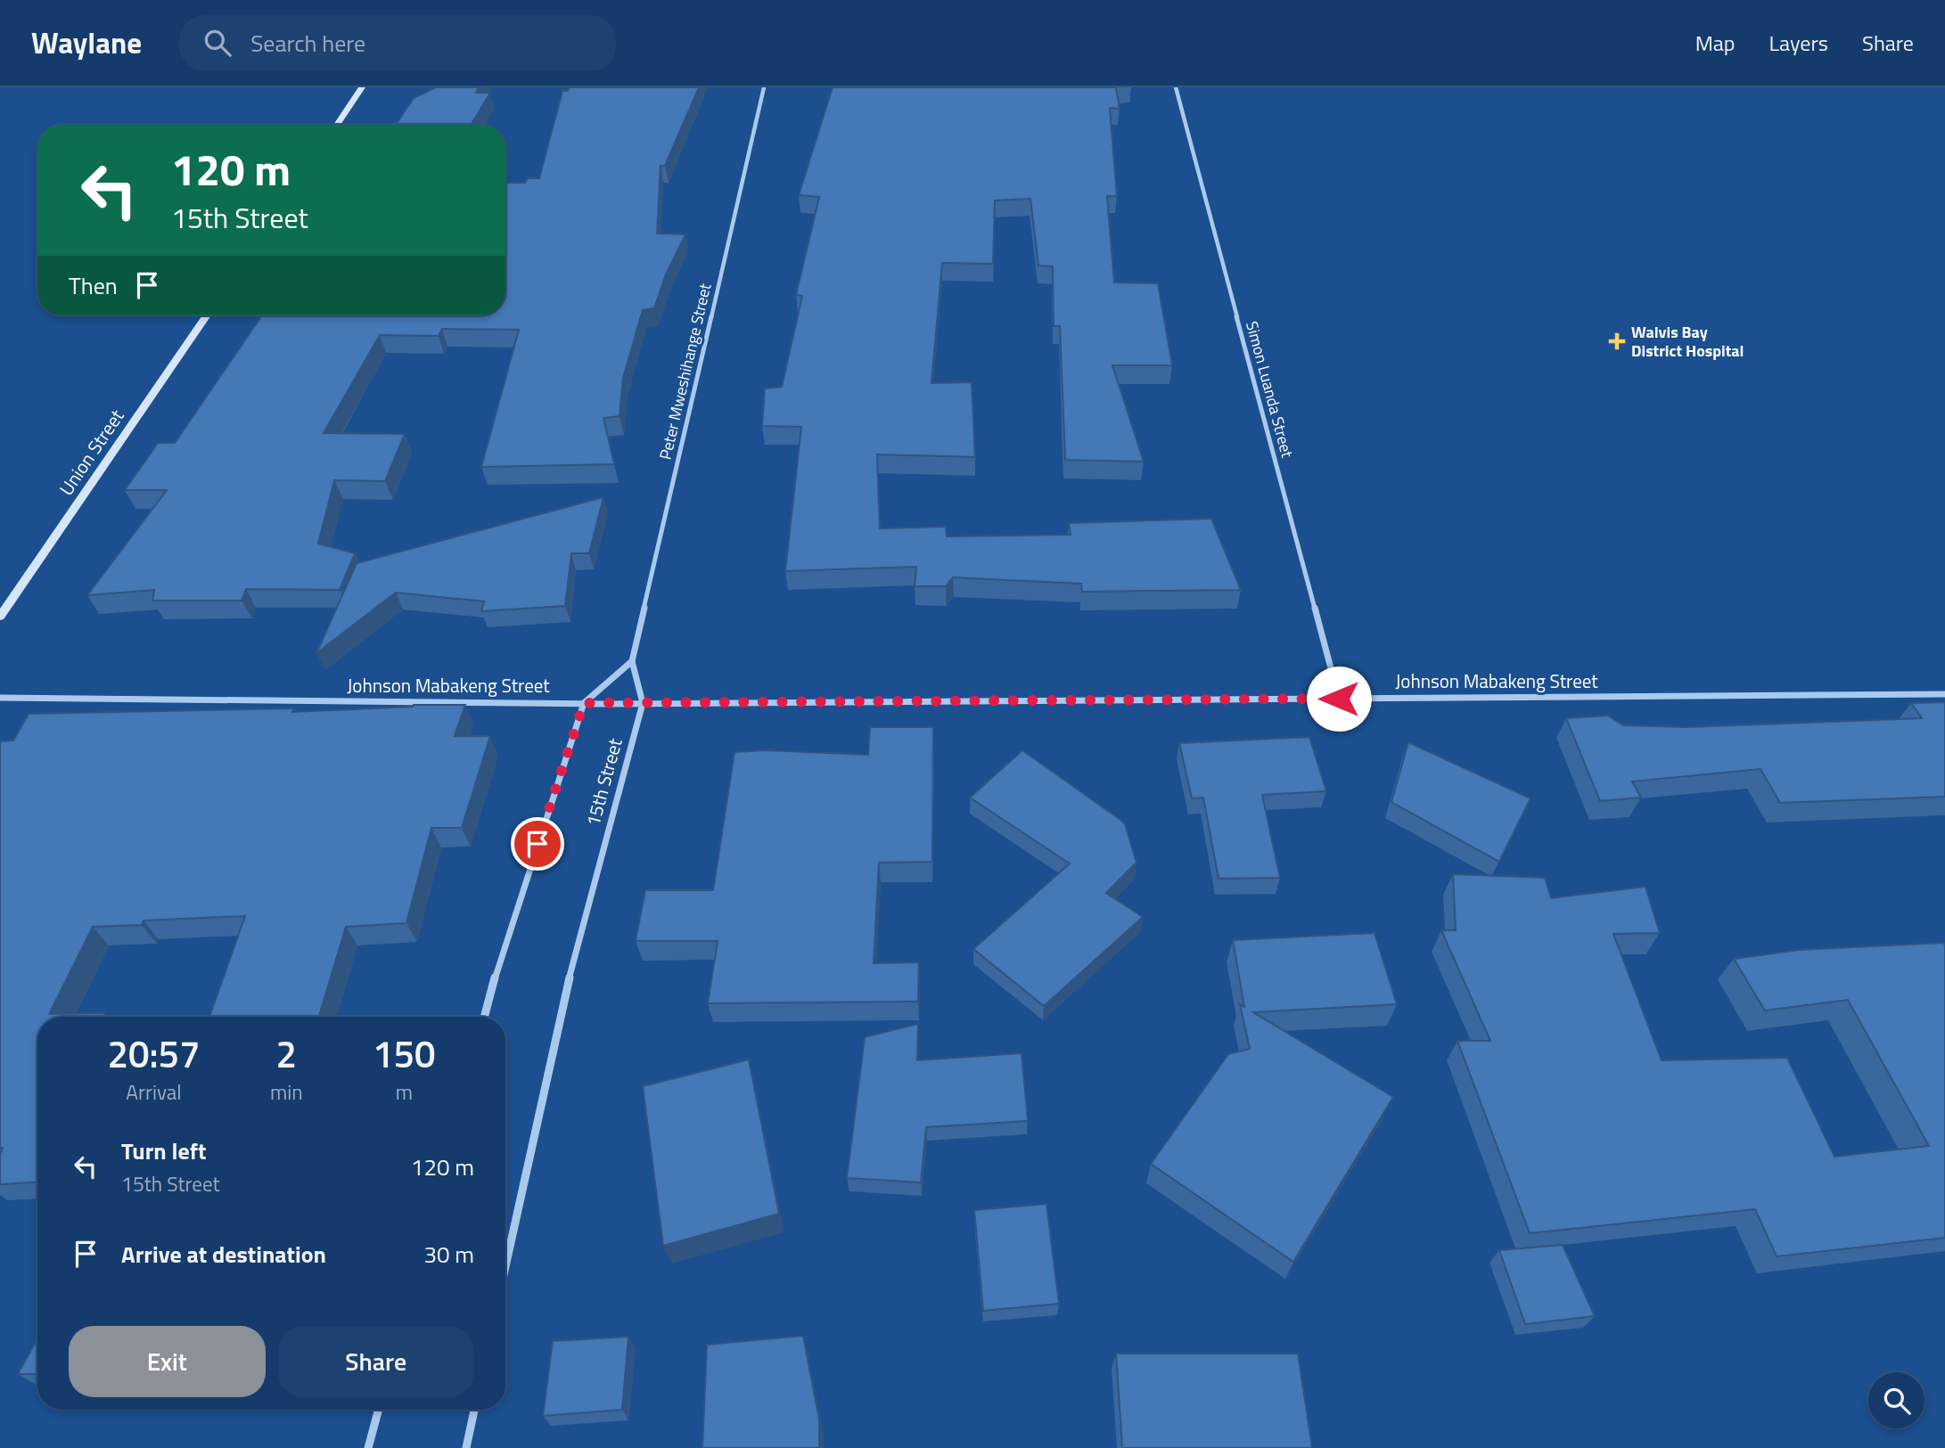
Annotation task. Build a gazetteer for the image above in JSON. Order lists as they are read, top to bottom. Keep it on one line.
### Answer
{"streets":{"main road":["Union Street"],"street":["Peter Mweshihange Street","Simon Luanda Street","Johnson Mabakeng Street","15th Street"]},"crossings":[["Peter Mweshihange Street","15th Street"],["Simon Luanda Street","Johnson Mabakeng Street"],["Johnson Mabakeng Street","15th Street"]],"places":{"health":["Walvis Bay District Hospital"]},"page":{"header":"Waylane","search":"Search here","nav":["Map","Layers","Share"],"turn":["120 m","15th Street"],"then":"Then","eta":["20:57","Arrival","2","min","150","m"],"list":[{"name":"Turn left","note":"15th Street","value":"120 m"},{"name":"Arrive at destination","value":"30 m"}],"buttons":["Exit","Share"]}}
